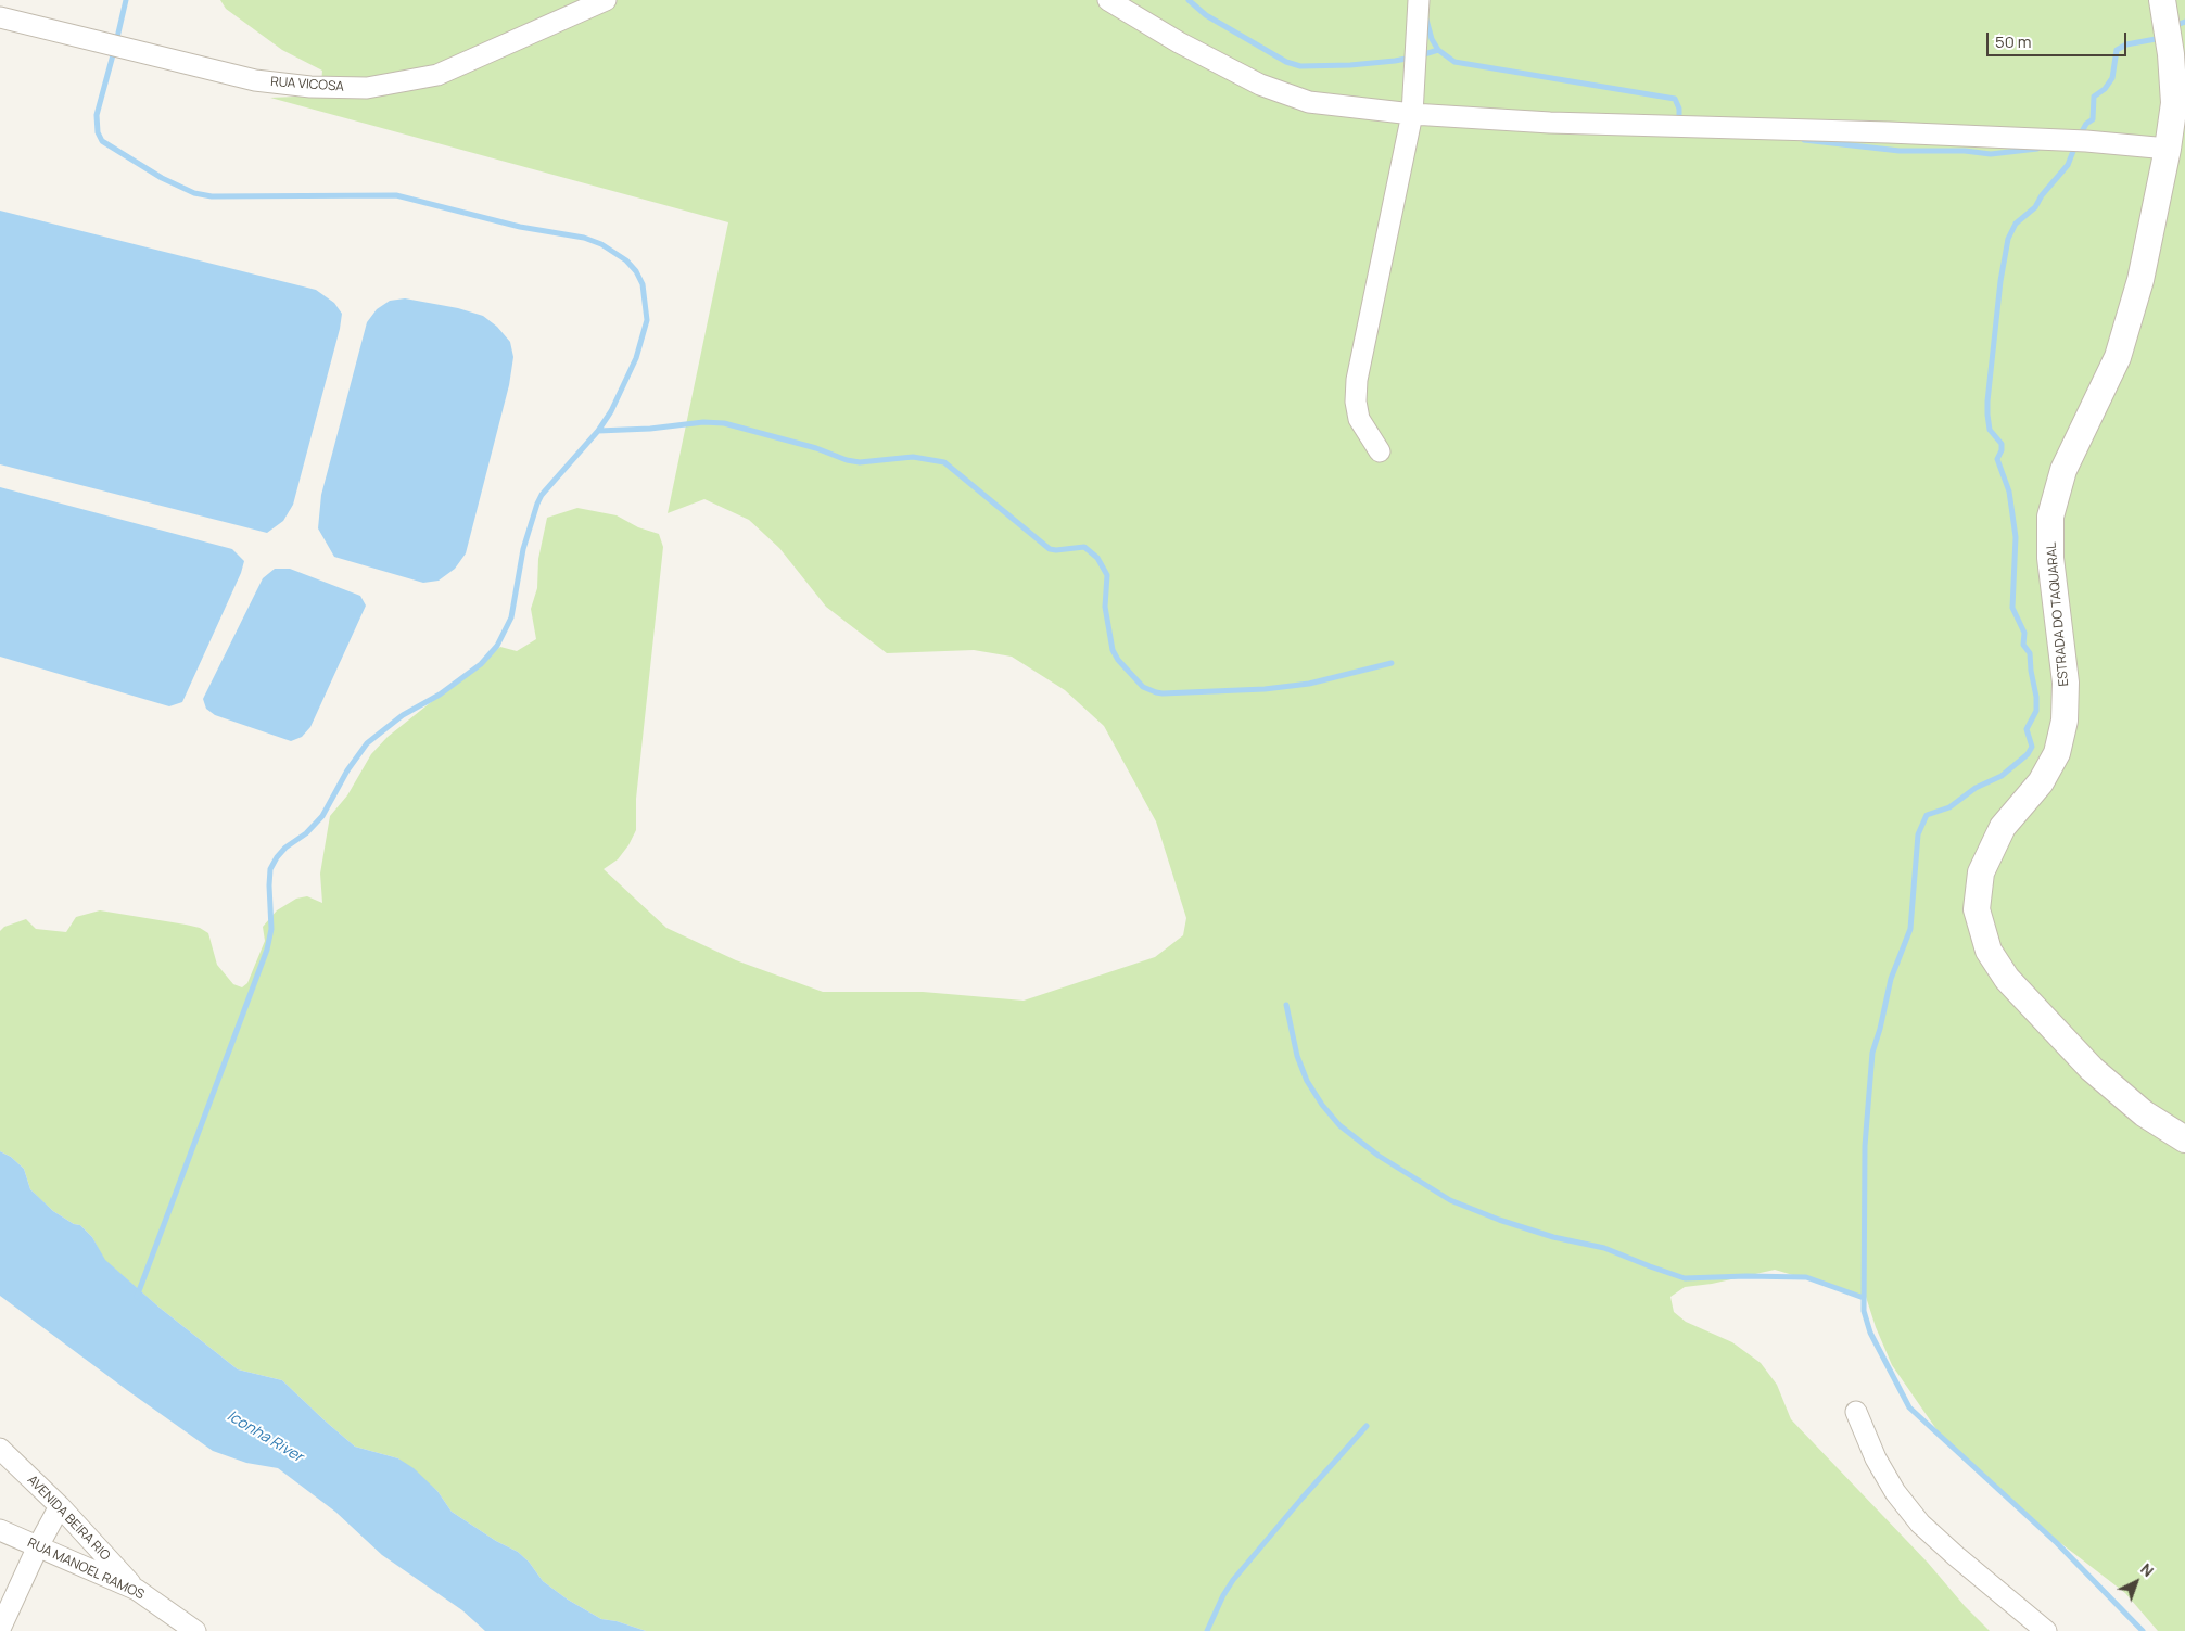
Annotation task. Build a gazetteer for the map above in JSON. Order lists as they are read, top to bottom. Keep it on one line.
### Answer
{"streets":{"street":["RUA VICOSA","ESTRADA DO TAQUARAL","AVENIDA BEIRA RIO","RUA MANOEL RAMOS"]},"crossings":[["AVENIDA BEIRA RIO","RUA MANOEL RAMOS"]],"water":["Iconha River"],"scale_bar":"50 m","north":"top right"}
